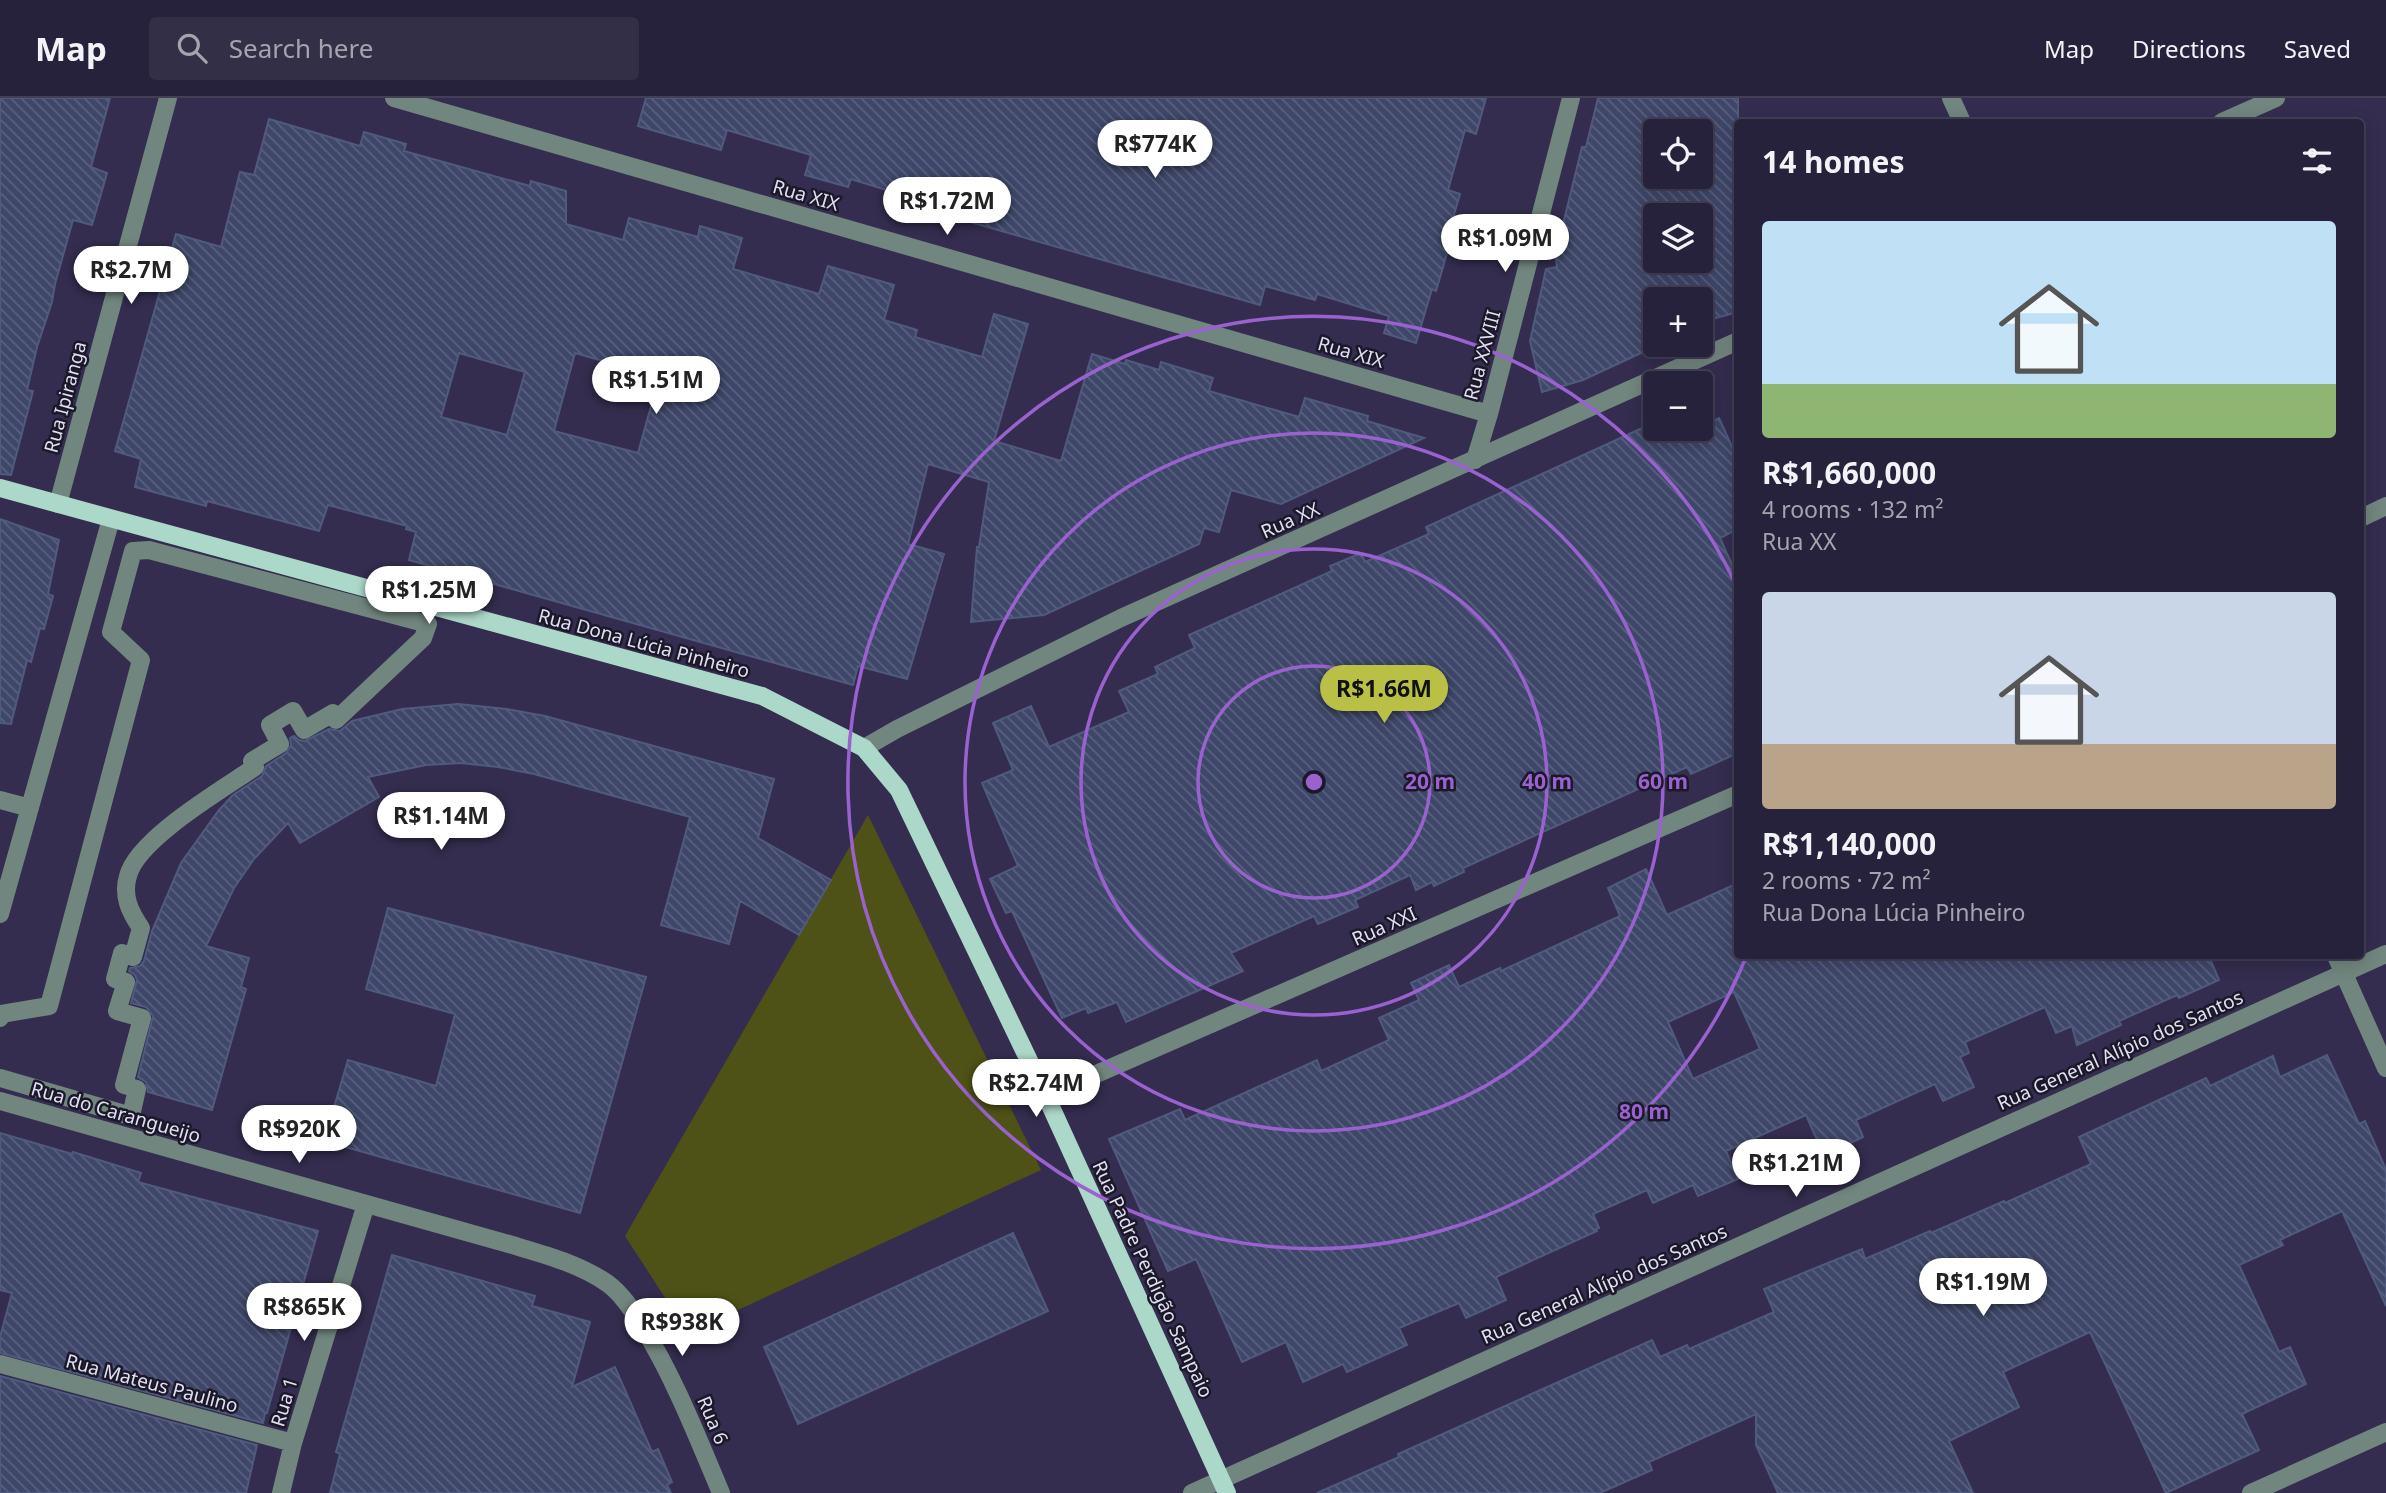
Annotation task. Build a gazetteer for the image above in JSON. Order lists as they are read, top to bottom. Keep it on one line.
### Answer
{"streets":{"main road":["Rua Dona Lúcia Pinheiro","Rua Padre Perdigão Sampaio"],"street":["Rua XIX","Rua XXVIII","Rua Ipiranga","Rua XX","Rua XXI","Rua General Alípio dos Santos","Rua do Carangueijo","Rua Mateus Paulino","Rua 1","Rua 6"]},"crossings":[["Rua XIX","Rua XXVIII"],["Rua XXVIII","Rua XX"],["Rua Ipiranga","Rua Dona Lúcia Pinheiro"],["Rua XX","Rua Dona Lúcia Pinheiro"],["Rua XX","Rua Padre Perdigão Sampaio"],["Rua Dona Lúcia Pinheiro","Rua Padre Perdigão Sampaio"],["Rua XXI","Rua Padre Perdigão Sampaio"],["Rua General Alípio dos Santos","Rua Padre Perdigão Sampaio"],["Rua do Carangueijo","Rua 1"],["Rua do Carangueijo","Rua 6"],["Rua Mateus Paulino","Rua 1"]],"page":{"header":"Map","search":"Search here","nav":["Map","Directions","Saved"],"map_buttons":["+","−"],"heading":"14 homes","price":["R$774K","R$1.72M","R$1.09M","R$2.7M","R$1.51M","R$1.25M","R$1.66M","R$1.14M","R$2.74M","R$920K","R$1.21M","R$1.19M","R$865K","R$938K"],"list":[{"name":"R$1,660,000","note":"4 rooms · 132 m² · Rua XX"},{"name":"R$1,140,000","note":"2 rooms · 72 m² · Rua Dona Lúcia Pinheiro"}]},"rings":["20 m","40 m","60 m","80 m"]}
